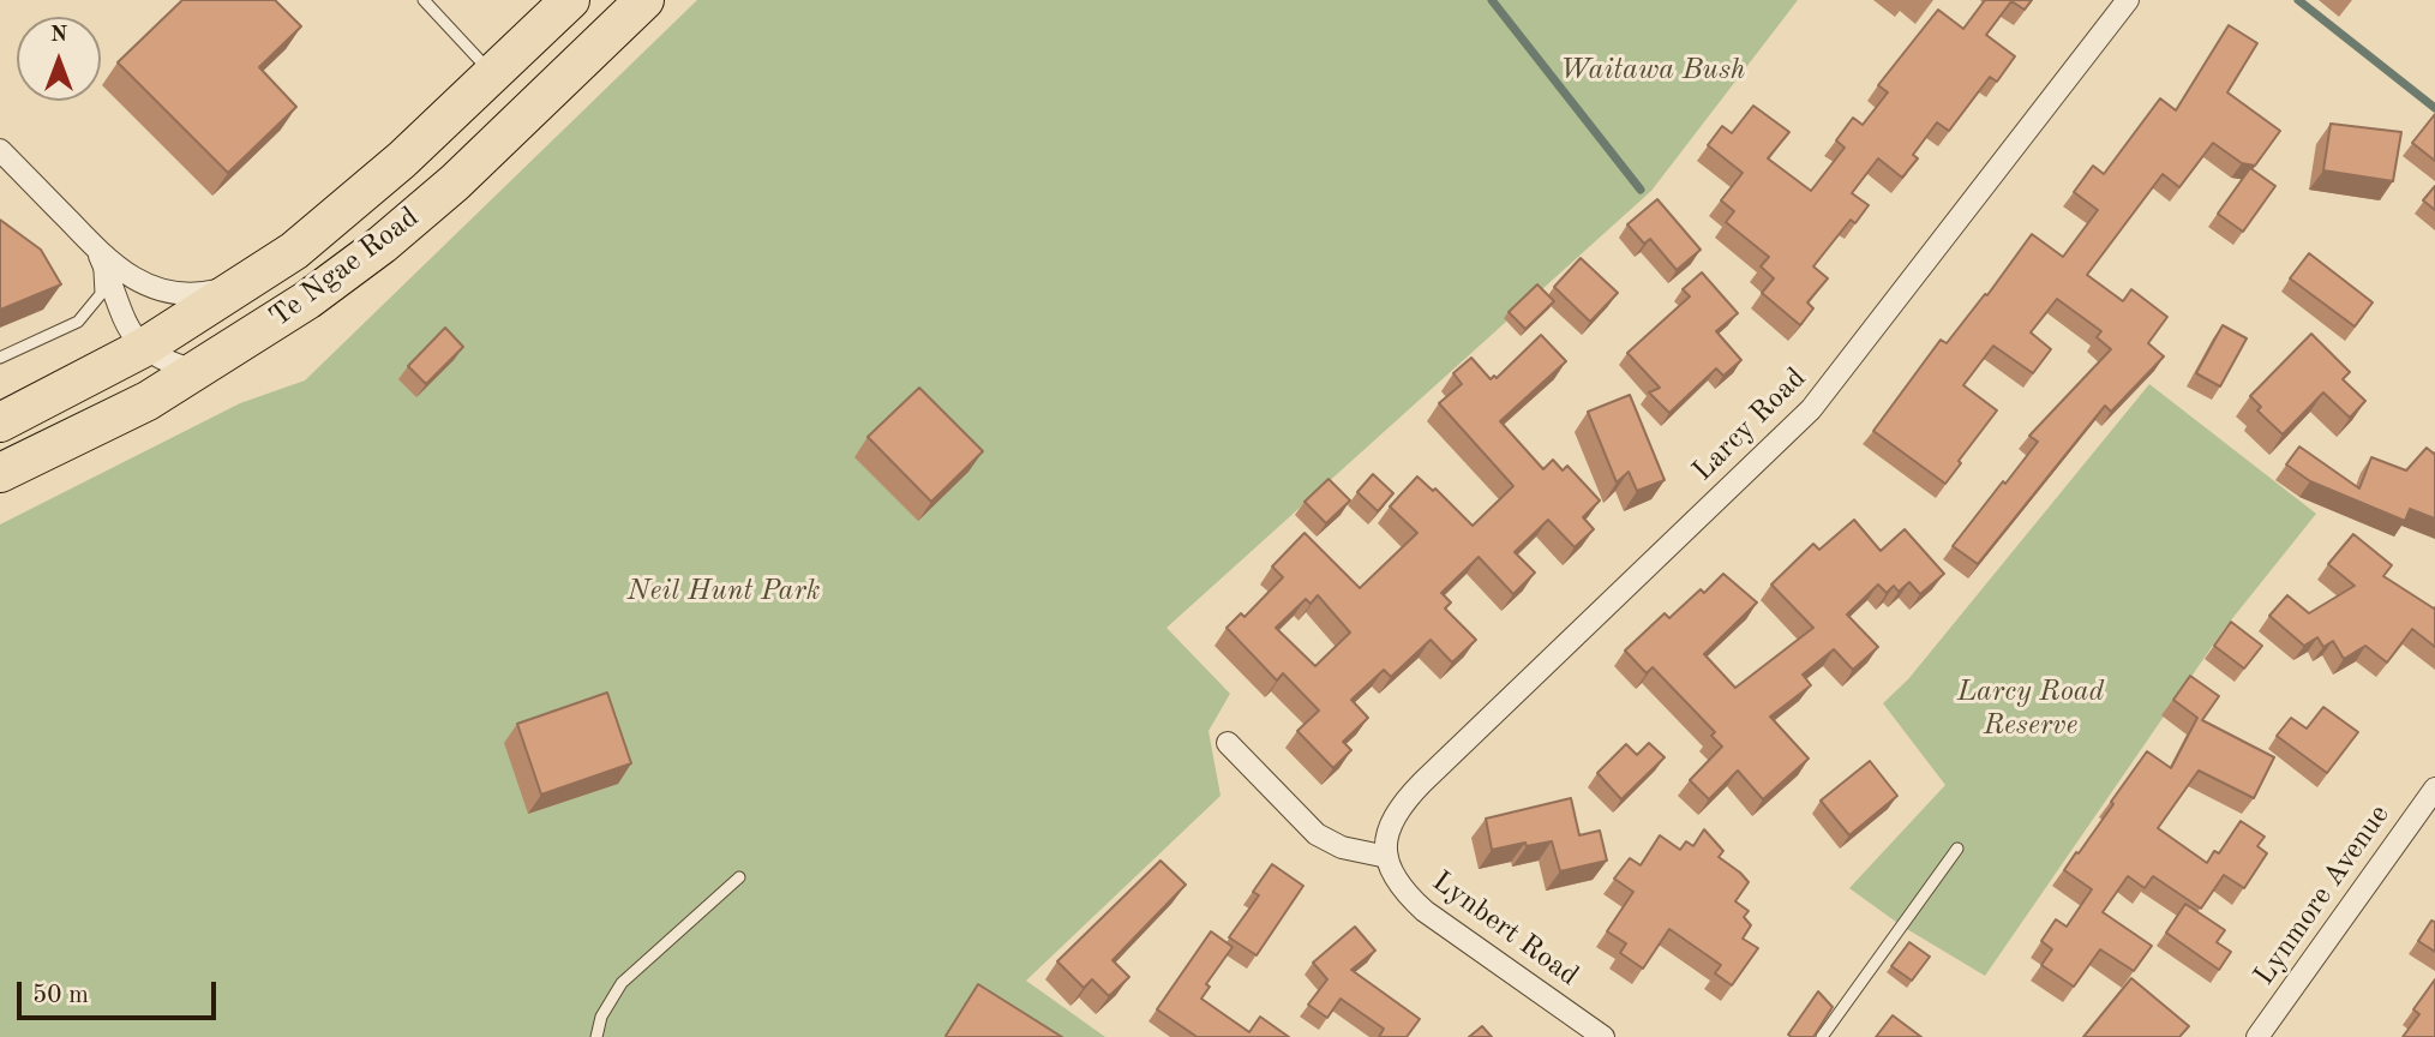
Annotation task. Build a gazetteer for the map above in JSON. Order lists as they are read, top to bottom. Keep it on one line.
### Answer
{"streets":{"highway":["Te Ngae Road"],"street":["Larcy Road","Lynmore Avenue","Lynbert Road"]},"crossings":[["Larcy Road","Lynbert Road"]],"parks":["Waitawa Bush","Neil Hunt Park","Larcy Road Reserve"],"scale_bar":"50 m","north":"top"}
